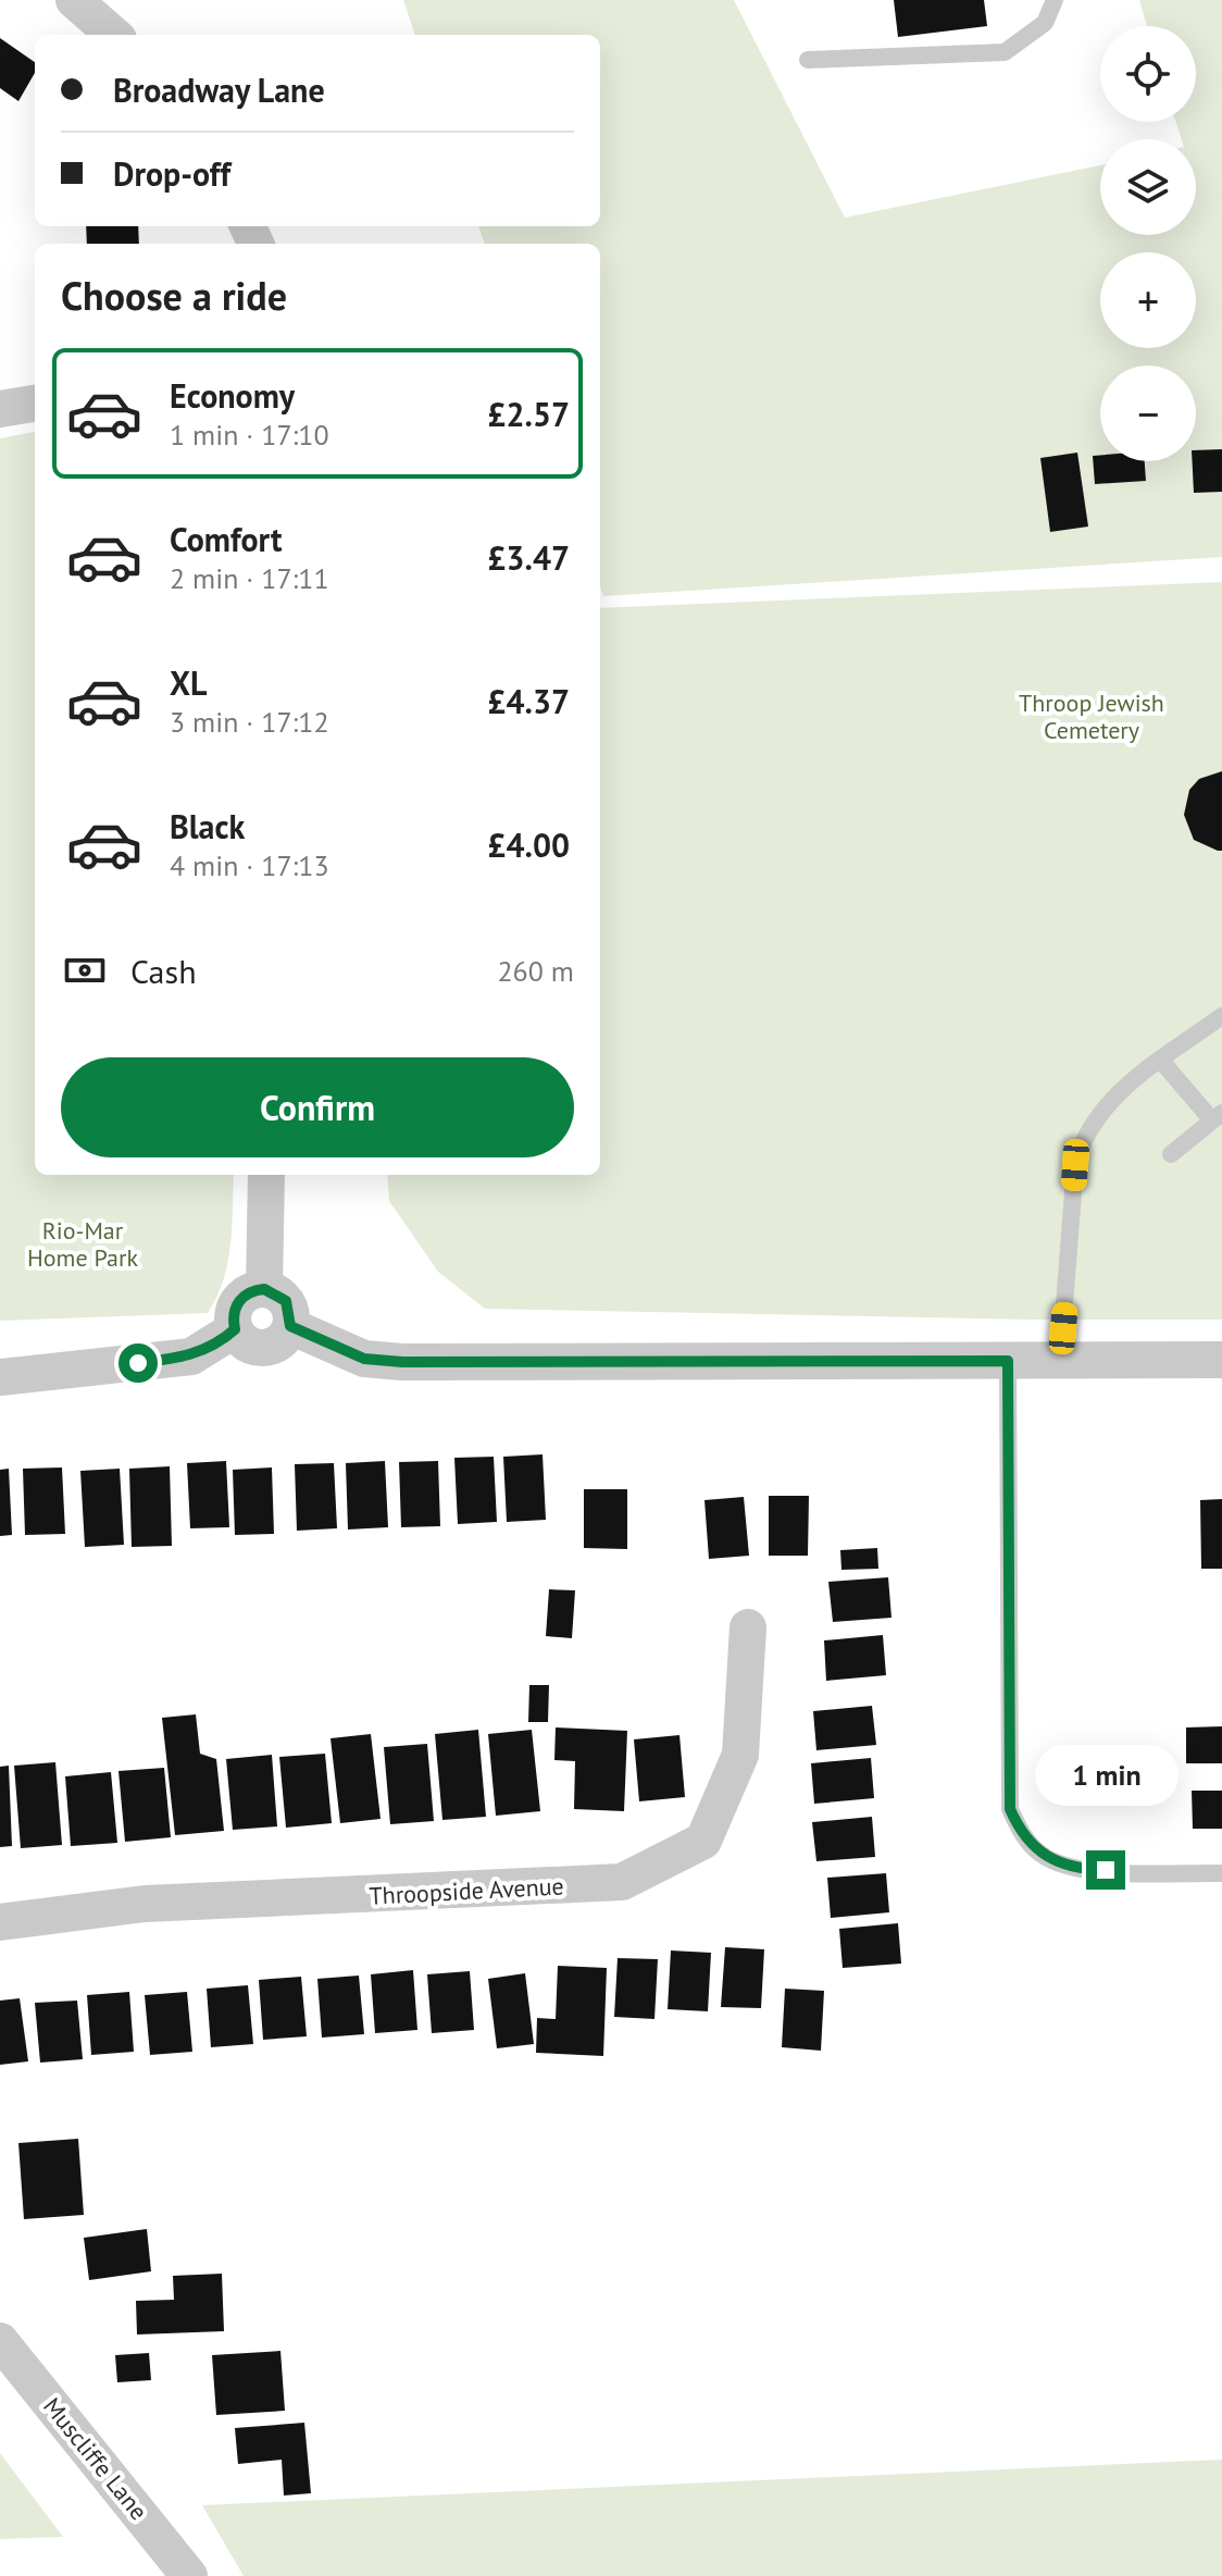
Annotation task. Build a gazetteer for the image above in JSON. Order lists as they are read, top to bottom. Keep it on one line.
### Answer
{"streets":{"street":["Throopside Avenue","Muscliffe Lane"]},"parks":["Throop Jewish Cemetery","Rio-Mar Home Park"],"page":{"map_buttons":["+","−"],"banner":["Broadway Lane","Drop-off"],"heading":"Choose a ride","list":[{"name":"Economy","note":"1 min · 17:10","value":"£2.57"},{"name":"Comfort","note":"2 min · 17:11","value":"£3.47"},{"name":"XL","note":"3 min · 17:12","value":"£4.37"},{"name":"Black","note":"4 min · 17:13","value":"£4.00"}],"pay":["Cash","260 m"],"buttons":"Confirm","bubble":"1 min"}}
